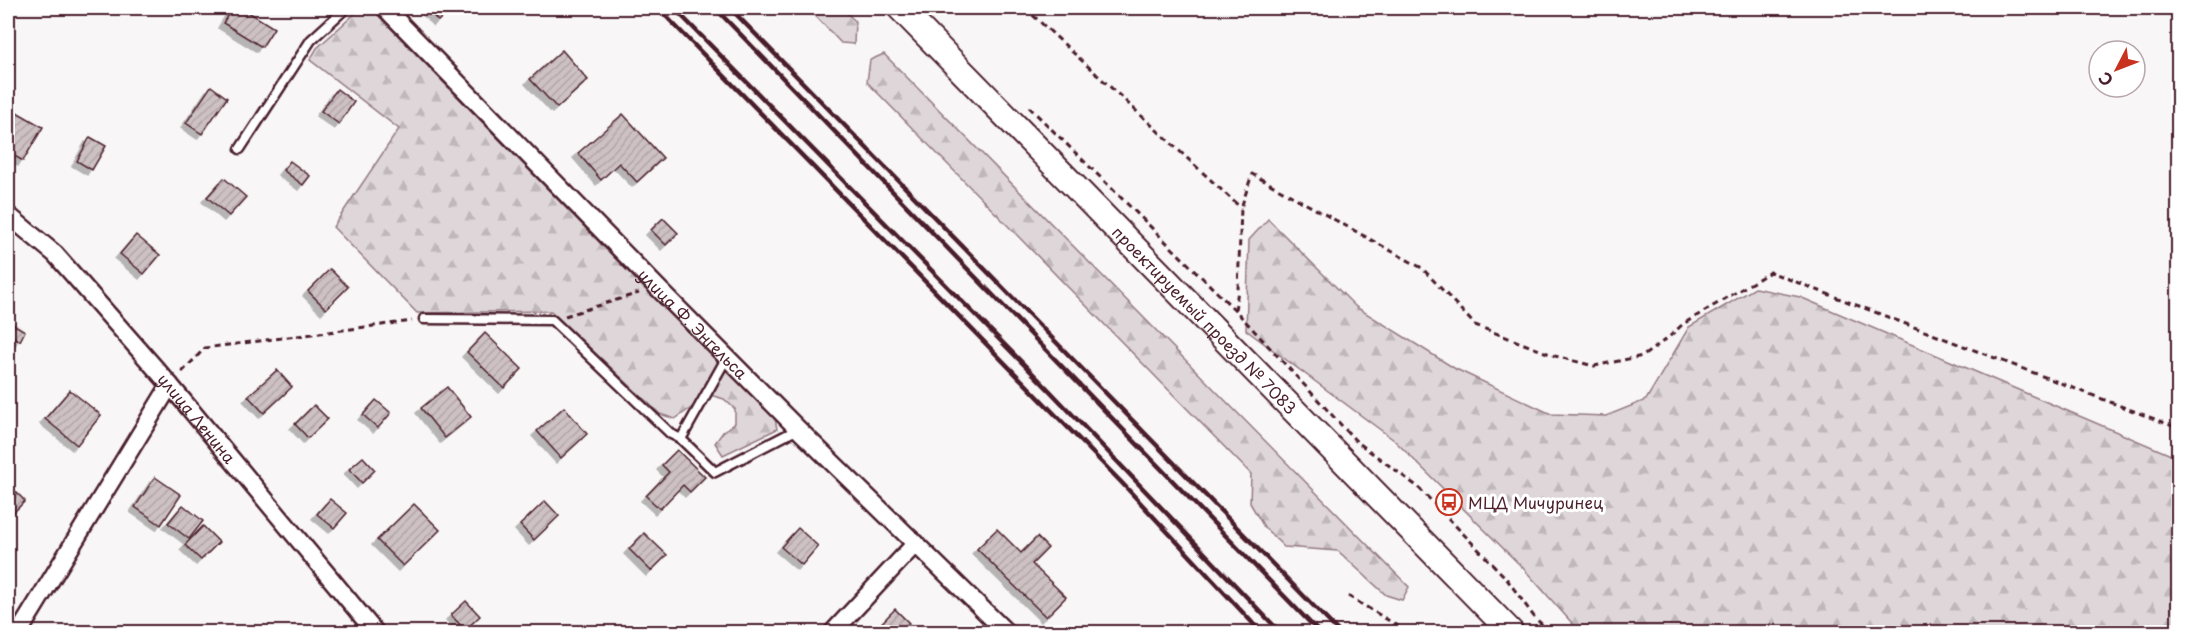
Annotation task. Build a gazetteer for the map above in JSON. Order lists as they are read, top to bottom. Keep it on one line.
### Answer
{"streets":{"main road":["проектируемый проезд № 7083"],"street":["улица Ф. Энгельса","улица Ленина"]},"places":{"bus stop":["МЦД Мичуринец"]},"north":"bottom left"}
